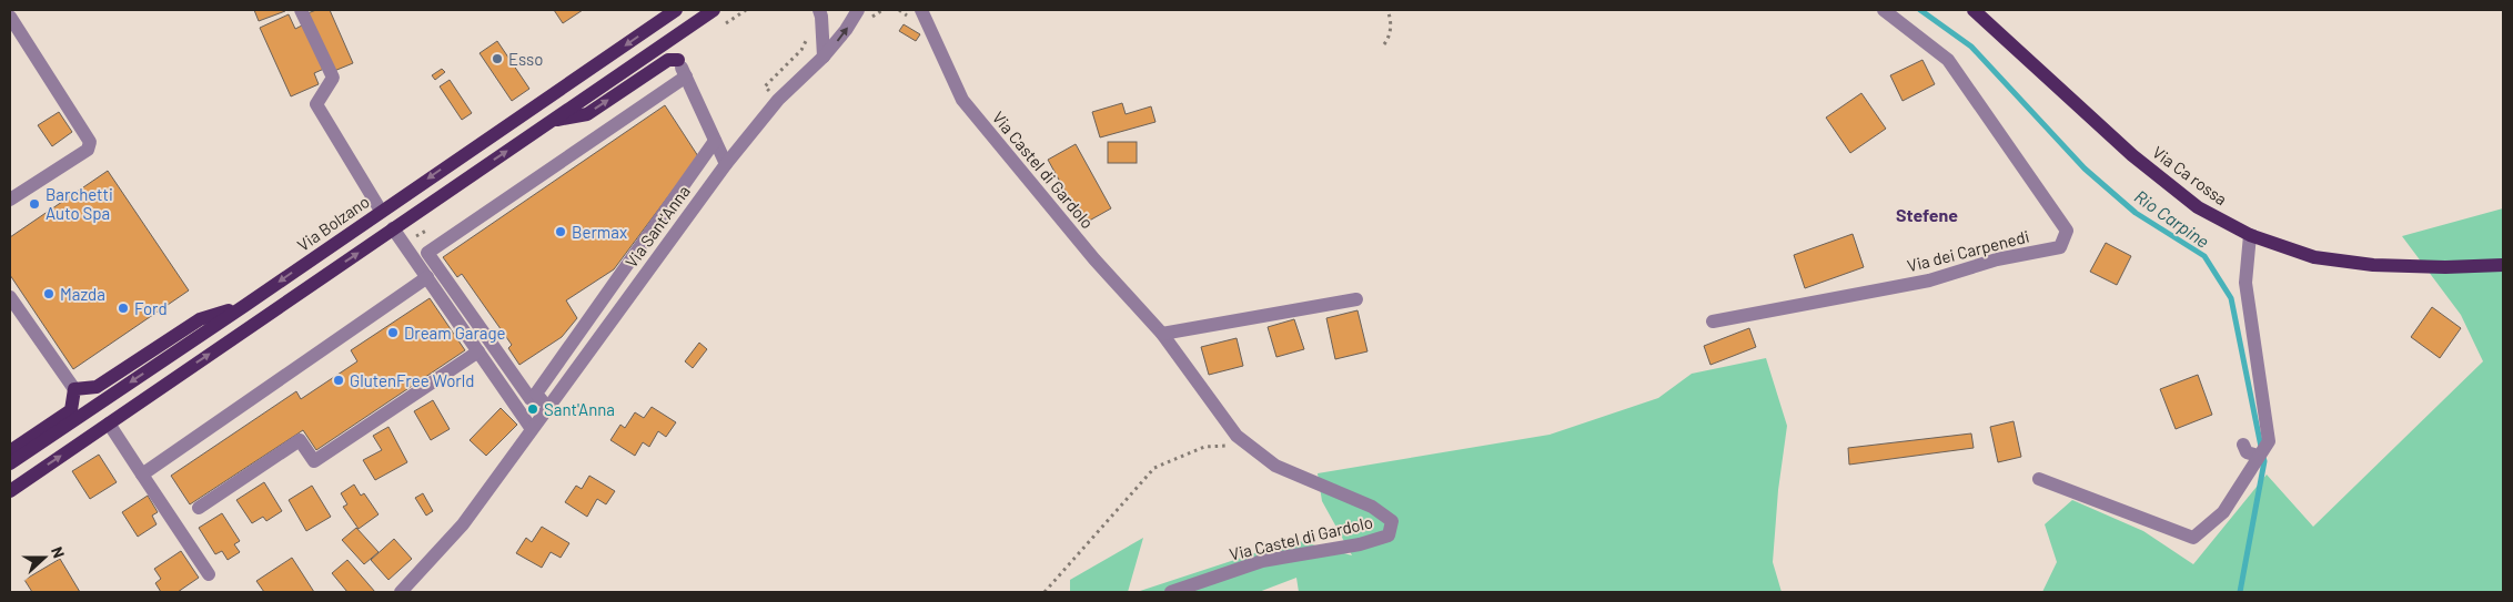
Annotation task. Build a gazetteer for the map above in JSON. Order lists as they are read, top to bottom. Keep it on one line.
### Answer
{"streets":{"main road":["Via Ca rossa","Via Bolzano"],"street":["Via Castel di Gardolo","Via Sant'Anna","Via dei Carpenedi"]},"districts":["Stefene"],"water":["Rio Carpine"],"places":["Esso","Barchetti Auto Spa","Bermax","Mazda","Ford","Dream Garage","GlutenFree World","Sant'Anna"],"north":"right"}
